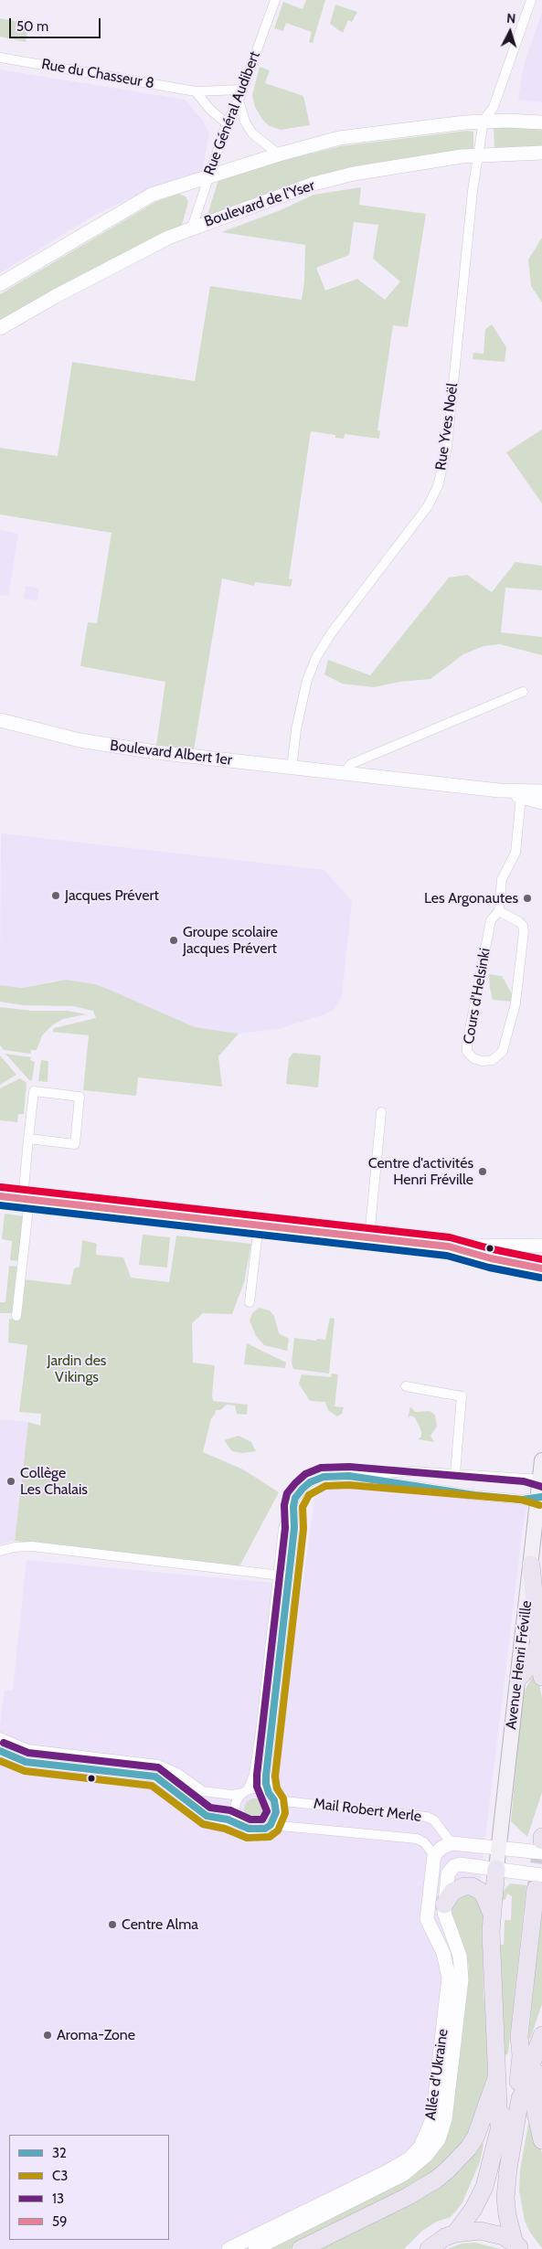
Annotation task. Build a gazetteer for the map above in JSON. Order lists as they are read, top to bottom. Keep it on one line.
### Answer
{"streets":{"main road":["Avenue Henri Fréville"],"street":["Rue du Chasseur 8","Rue Général Audibert","Boulevard de l'Yser","Rue Yves Noël","Boulevard Albert 1er","Cours d'Helsinki","Mail Robert Merle","Allée d'Ukraine"]},"crossings":[["Rue du Chasseur 8","Rue Général Audibert"],["Rue Général Audibert","Boulevard de l'Yser"],["Boulevard de l'Yser","Rue Yves Noël"],["Rue Yves Noël","Boulevard Albert 1er"],["Boulevard Albert 1er","Cours d'Helsinki"],["Avenue Henri Fréville","Allée d'Ukraine"],["Mail Robert Merle","Allée d'Ukraine"]],"parks":["Jardin des Vikings"],"places":["Jacques Prévert","Les Argonautes","Groupe scolaire Jacques Prévert","Centre d'activités Henri Fréville","Collège Les Chalais","Centre Alma","Aroma-Zone"],"lines":["transit line 59","transit line 13","transit line 32","transit line C3"],"legend":["32","C3","13","59"],"scale_bar":"50 m","north":"top"}
